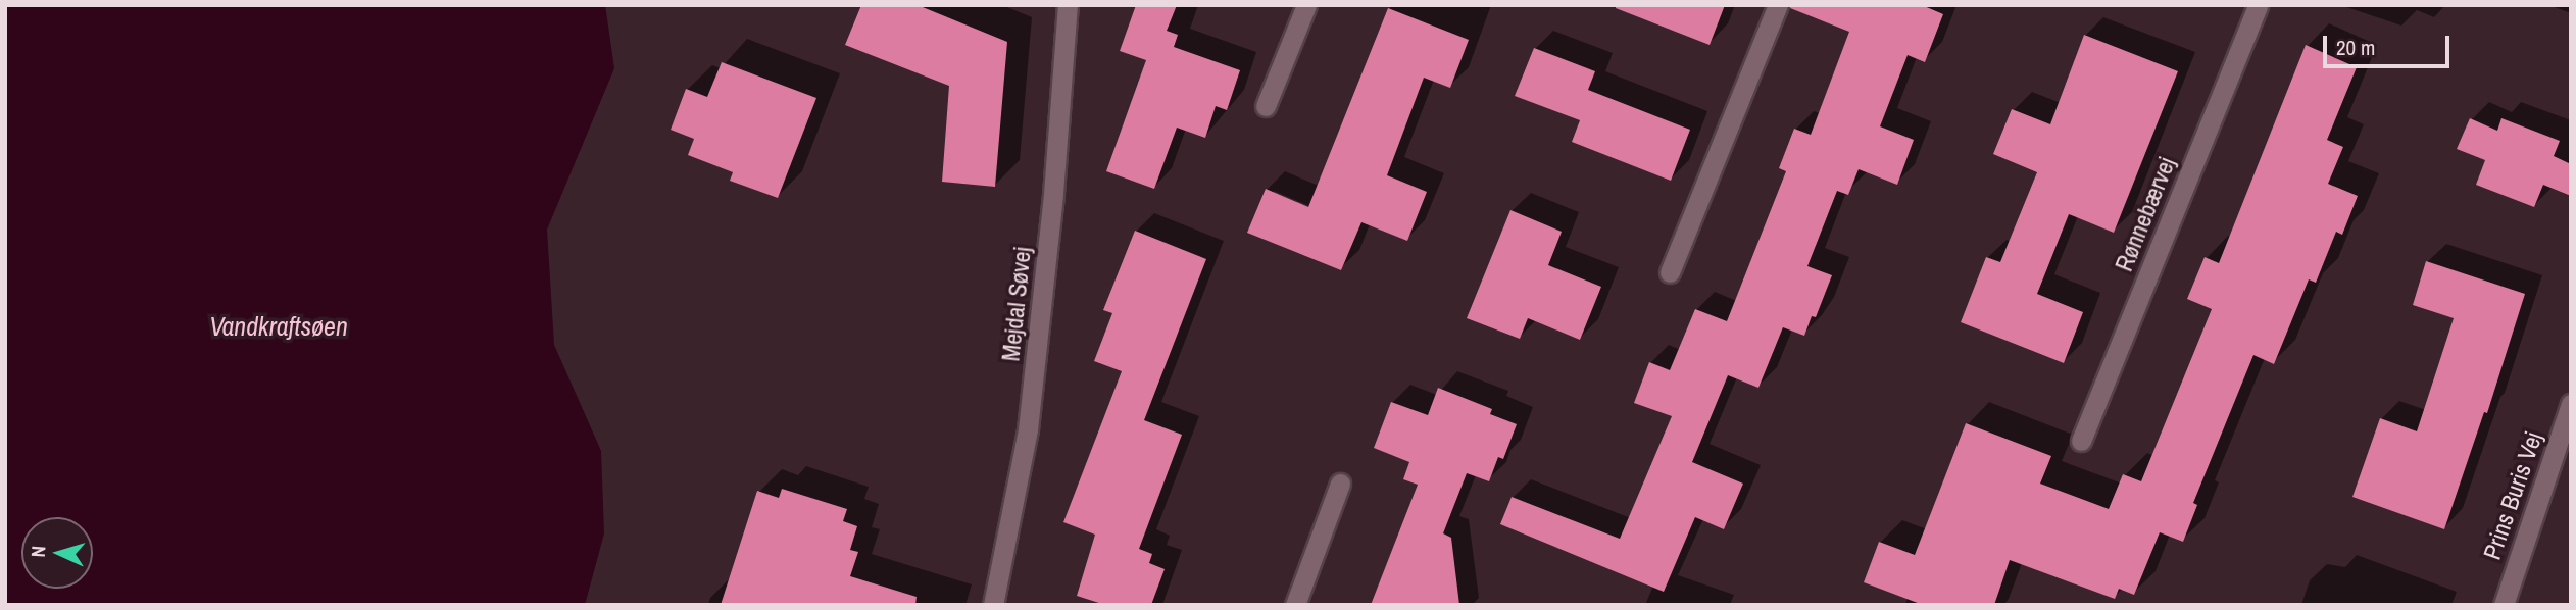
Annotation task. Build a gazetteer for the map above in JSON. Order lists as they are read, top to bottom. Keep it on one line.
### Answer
{"streets":{"street":["Rønnebærvej","Mejdal Søvej","Prins Buris Vej"]},"water":["Vandkraftsøen"],"scale_bar":"20 m","north":"left"}
